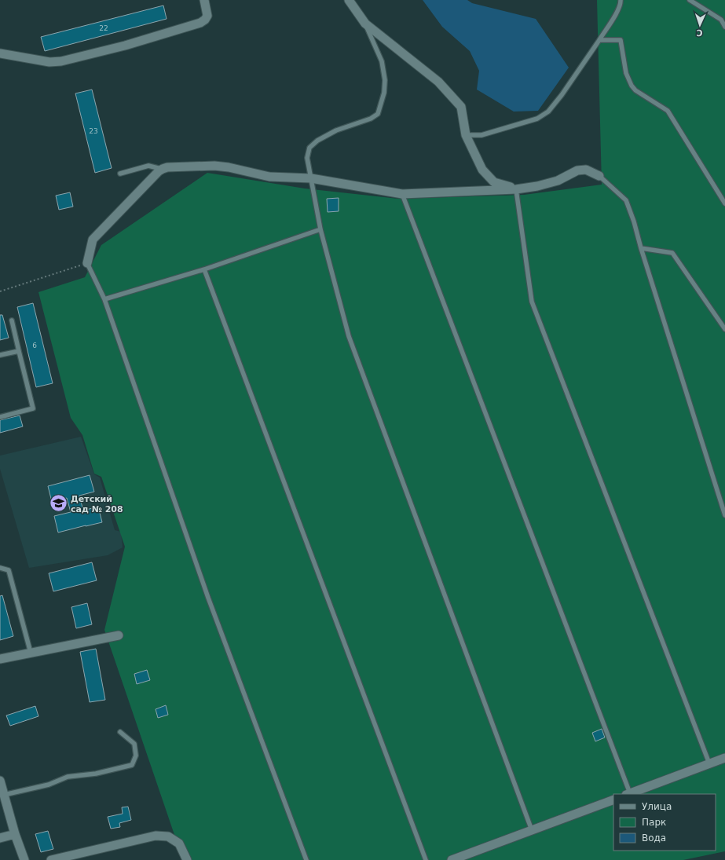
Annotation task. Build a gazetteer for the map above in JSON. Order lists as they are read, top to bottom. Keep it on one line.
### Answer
{"places":{"school or university":["Детский сад № 208"]},"house_numbers":["22","23","6"],"legend":["Улица","Парк","Вода"],"north":"bottom"}
